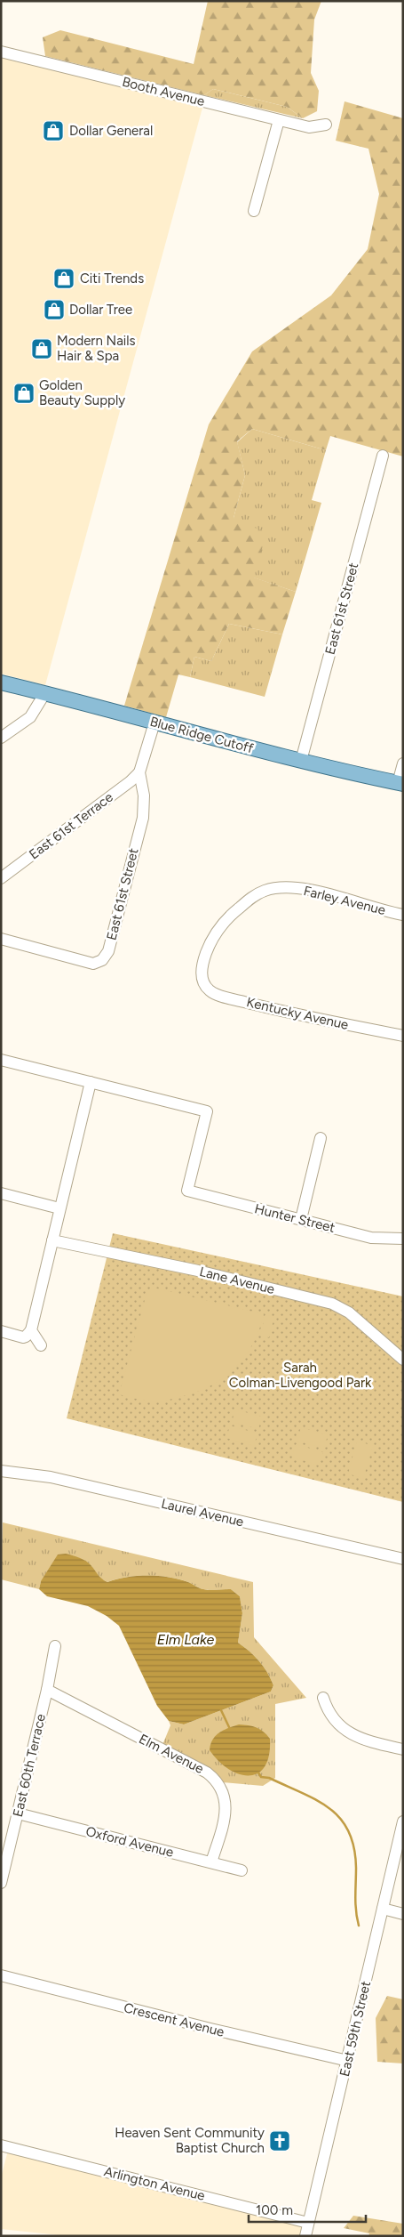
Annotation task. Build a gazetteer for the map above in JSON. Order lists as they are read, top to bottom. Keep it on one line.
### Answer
{"streets":{"main road":["Blue Ridge Cutoff"],"street":["Booth Avenue","East 61st Street","East 61st Terrace","Farley Avenue","Kentucky Avenue","Hunter Street","Lane Avenue","Laurel Avenue","Elm Avenue","East 60th Terrace","Oxford Avenue","Crescent Avenue","East 59th Street","Arlington Avenue"]},"crossings":[["East 61st Street","Blue Ridge Cutoff"],["East 61st Street","East 61st Terrace"],["Farley Avenue","Kentucky Avenue"],["Elm Avenue","East 60th Terrace"],["Elm Avenue","Oxford Avenue"],["East 60th Terrace","Oxford Avenue"],["Crescent Avenue","East 59th Street"],["East 59th Street","Arlington Avenue"]],"water":["Elm Lake"],"parks":["Sarah Colman-Livengood Park"],"places":{"shop":["Dollar General","Citi Trends","Dollar Tree","Modern Nails Hair & Spa","Golden Beauty Supply"],"church":["Heaven Sent Community Baptist Church"]},"scale_bar":"100 m"}
